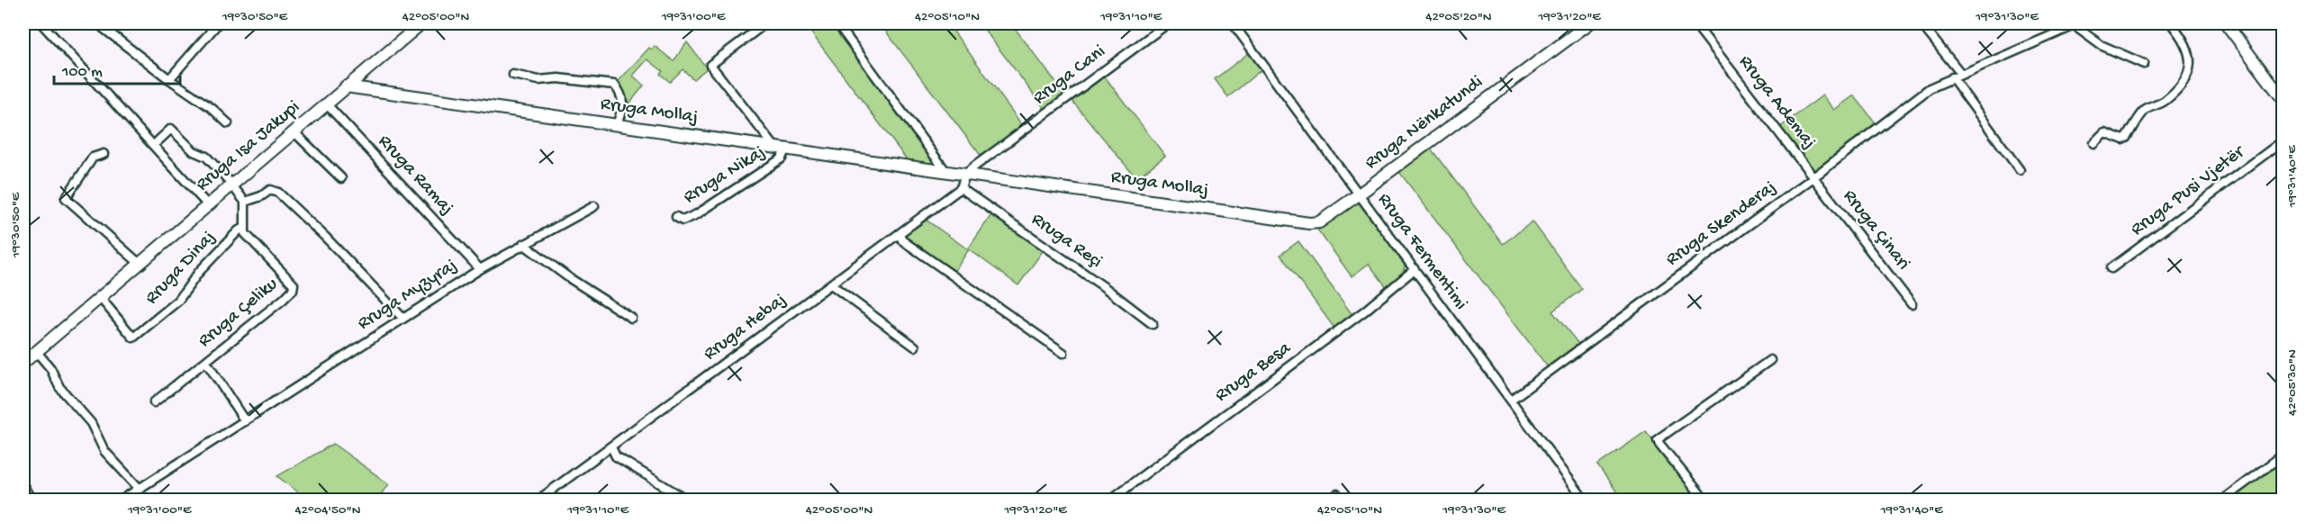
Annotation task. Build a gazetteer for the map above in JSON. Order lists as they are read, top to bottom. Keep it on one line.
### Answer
{"streets":{"street":["Rruga Cani","Rruga Ademaj","Rruga Mollaj","Rruga Nënkatundi","Rruga Isa Jakupi","Rruga Ramaj","Rruga Nikaj","Rruga Pusi Vjetër","Rruga Skenderaj","Rruga Çinari","Rruga Reçi","Rruga Fermentimi","Rruga Dinaj","Rruga Myzyraj","Rruga Çeliku","Rruga Hebaj","Rruga Besa"]},"crossings":[["Rruga Cani","Rruga Mollaj"],["Rruga Ademaj","Rruga Skenderaj"],["Rruga Ademaj","Rruga Çinari"],["Rruga Mollaj","Rruga Nënkatundi"],["Rruga Mollaj","Rruga Isa Jakupi"],["Rruga Mollaj","Rruga Nikaj"],["Rruga Mollaj","Rruga Fermentimi"],["Rruga Nënkatundi","Rruga Fermentimi"],["Rruga Isa Jakupi","Rruga Ramaj"],["Rruga Isa Jakupi","Rruga Dinaj"],["Rruga Ramaj","Rruga Myzyraj"],["Rruga Skenderaj","Rruga Çinari"],["Rruga Skenderaj","Rruga Fermentimi"],["Rruga Reçi","Rruga Hebaj"],["Rruga Fermentimi","Rruga Besa"],["Rruga Dinaj","Rruga Çeliku"]],"scale_bar":"100 m","coordinates":["19°30'50\"E","42°05'00\"N","19°31'00\"E","42°05'10\"N","19°31'10\"E","42°05'20\"N","19°31'20\"E","19°31'30\"E","19°31'40\"E","42°05'30\"N","42°04'50\"N"]}
